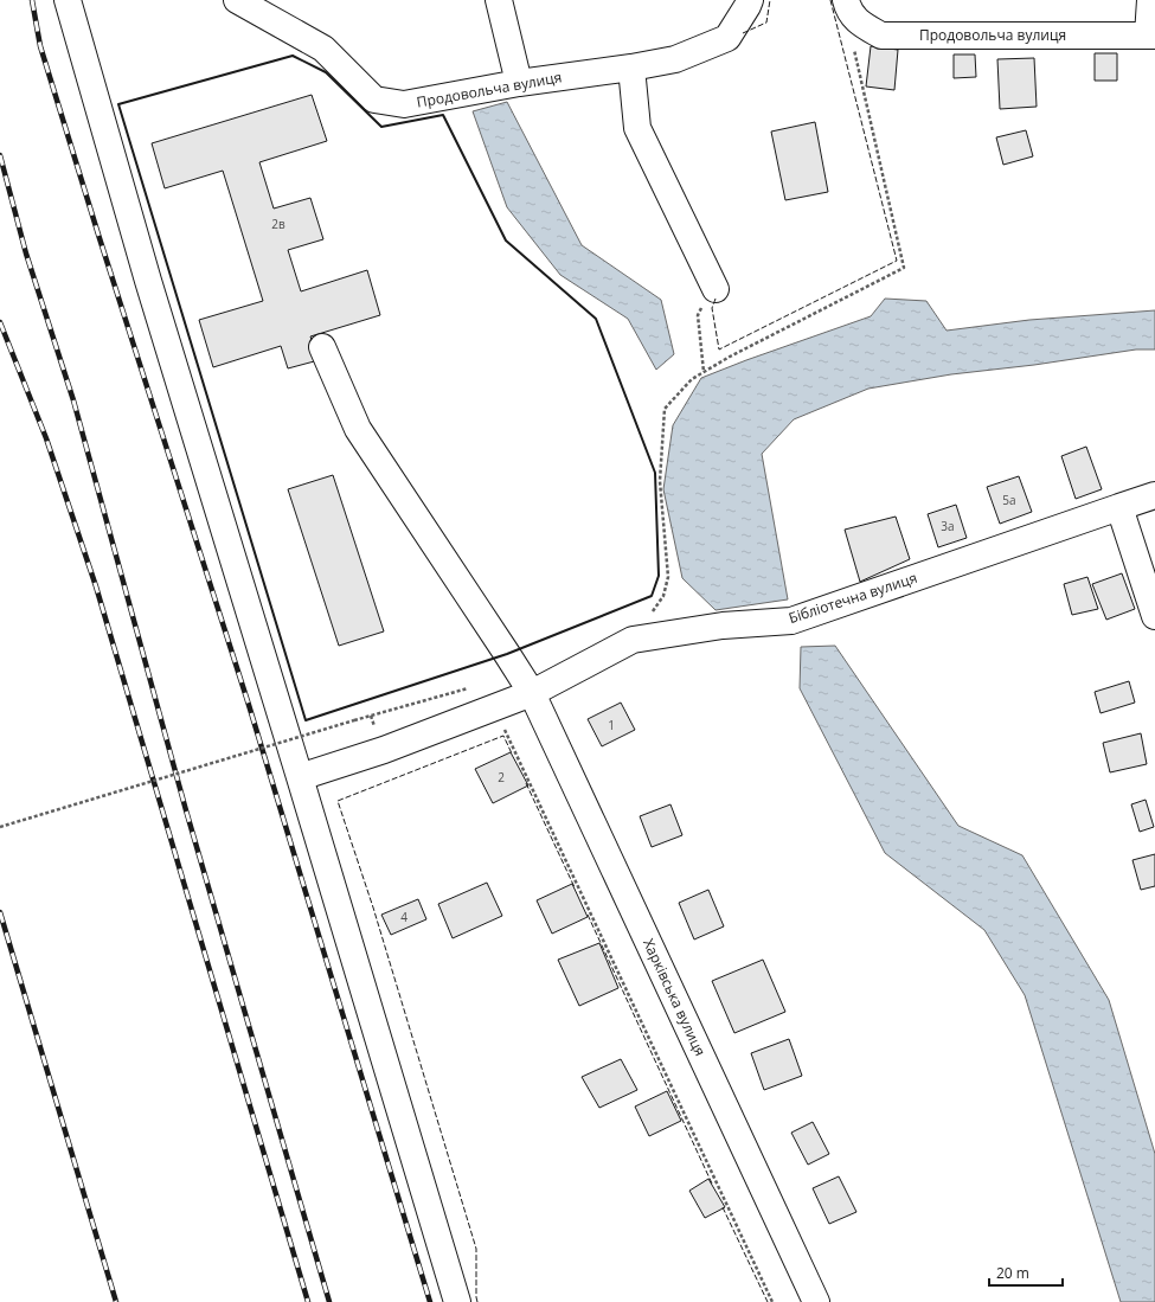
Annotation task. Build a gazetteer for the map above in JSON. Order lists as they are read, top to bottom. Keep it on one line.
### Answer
{"streets":{"street":["Продовольча вулиця","Бібліотечна вулиця","Харківська вулиця"]},"crossings":[["Бібліотечна вулиця","Харківська вулиця"]],"house_numbers":["2в","5а","3а","1","2","4"],"scale_bar":"20 m"}
